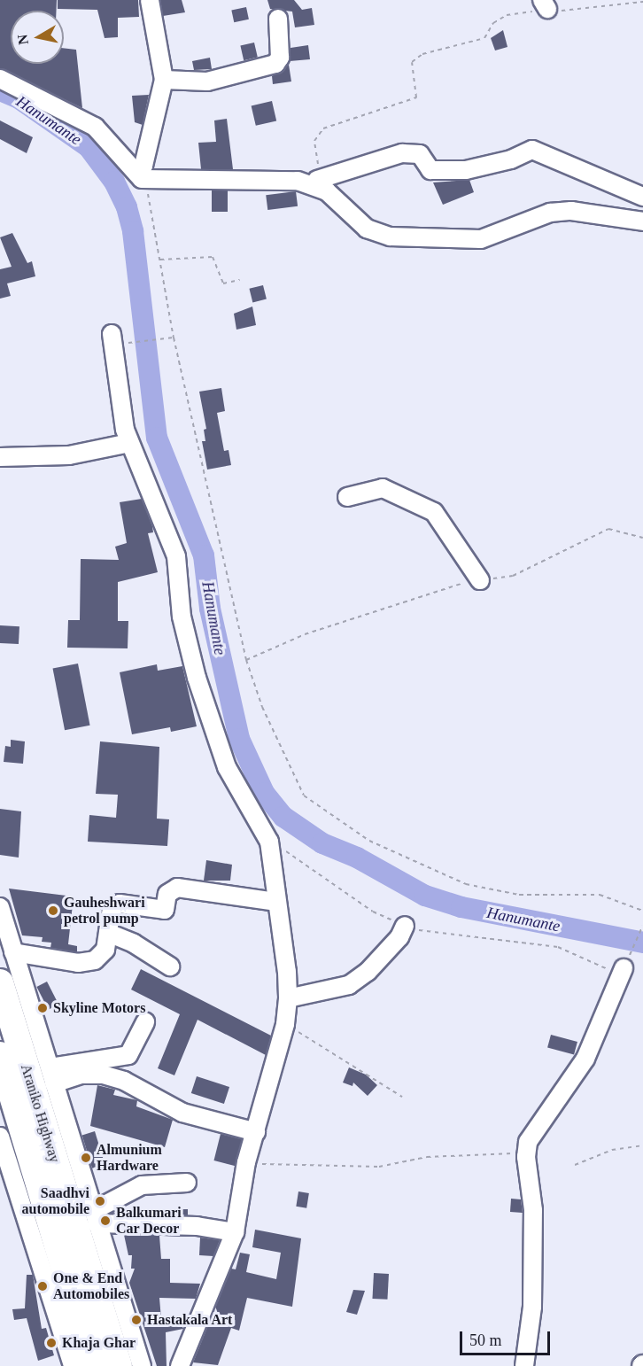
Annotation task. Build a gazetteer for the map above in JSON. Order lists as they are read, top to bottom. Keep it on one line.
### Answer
{"streets":{"highway":["Araniko Highway"]},"water":["Hanumante"],"places":["Gauheshwari petrol pump","Skyline Motors","Almunium Hardware","Saadhvi automobile","Balkumari Car Decor","One & End Automobiles","Hastakala Art","Khaja Ghar"],"scale_bar":"50 m","north":"left"}
